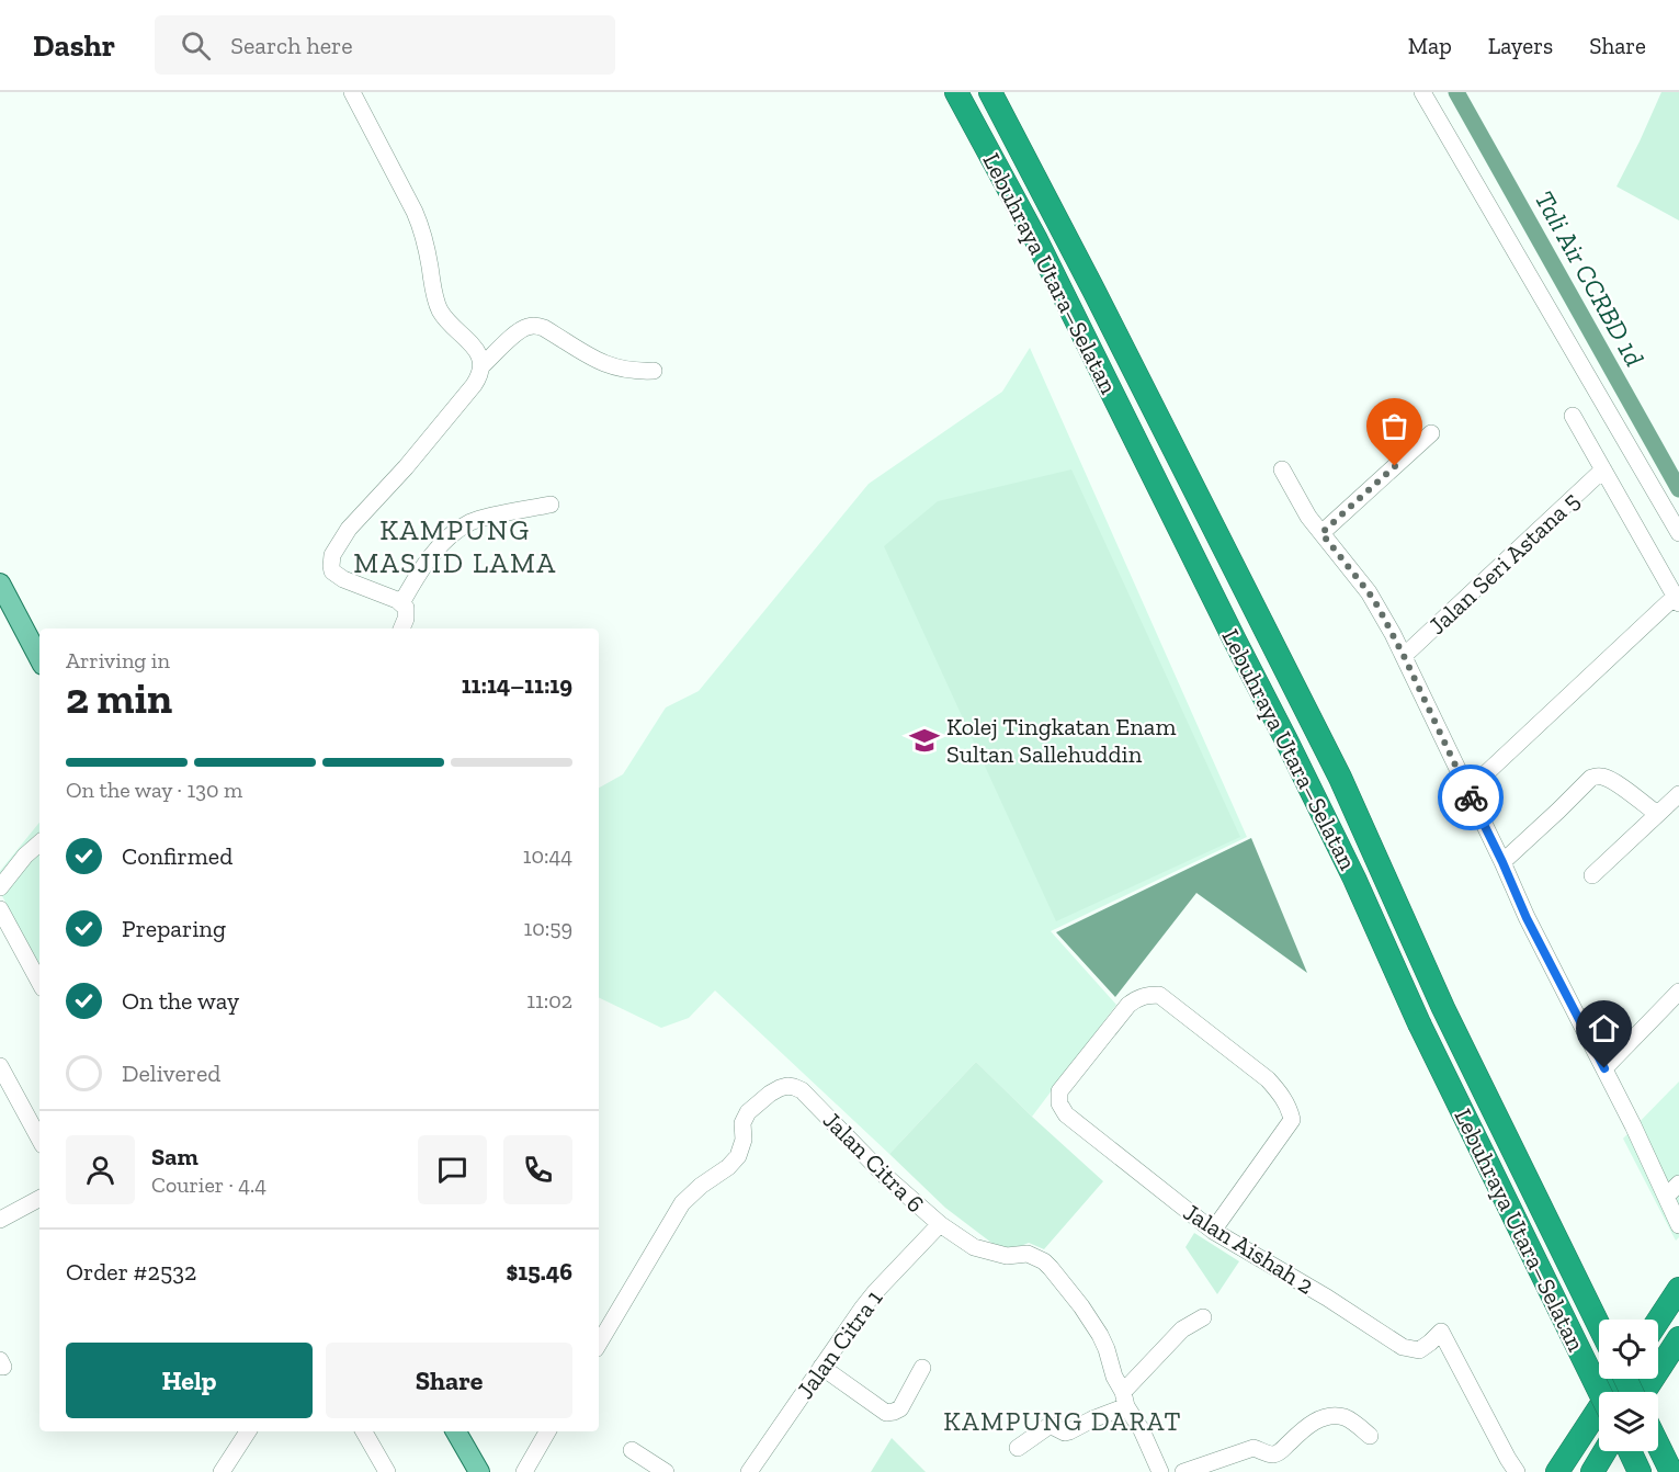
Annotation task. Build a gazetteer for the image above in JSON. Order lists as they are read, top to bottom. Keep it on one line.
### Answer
{"streets":{"highway":["Lebuhraya Utara–Selatan"],"street":["Jalan Seri Astana 5","Jalan Citra 6","Jalan Aishah 2","Jalan Citra 1"]},"crossings":[["Jalan Citra 6","Jalan Citra 1"]],"districts":["KAMPUNG MASJID LAMA","KAMPUNG DARAT"],"water":["Tali Air CCRBD 1d"],"places":{"school or university":["Kolej Tingkatan Enam Sultan Sallehuddin"]},"page":{"header":"Dashr","search":"Search here","nav":["Map","Layers","Share"],"heading":["2 min","Arriving in","11:14–11:19"],"panel":["Sam","Courier · 4.4","Order #2532","$15.46"],"bar":"On the way · 130 m","list":[["Confirmed","10:44"],["Preparing","10:59"],["On the way","11:02"],"Delivered"],"buttons":["Help","Share"]}}
